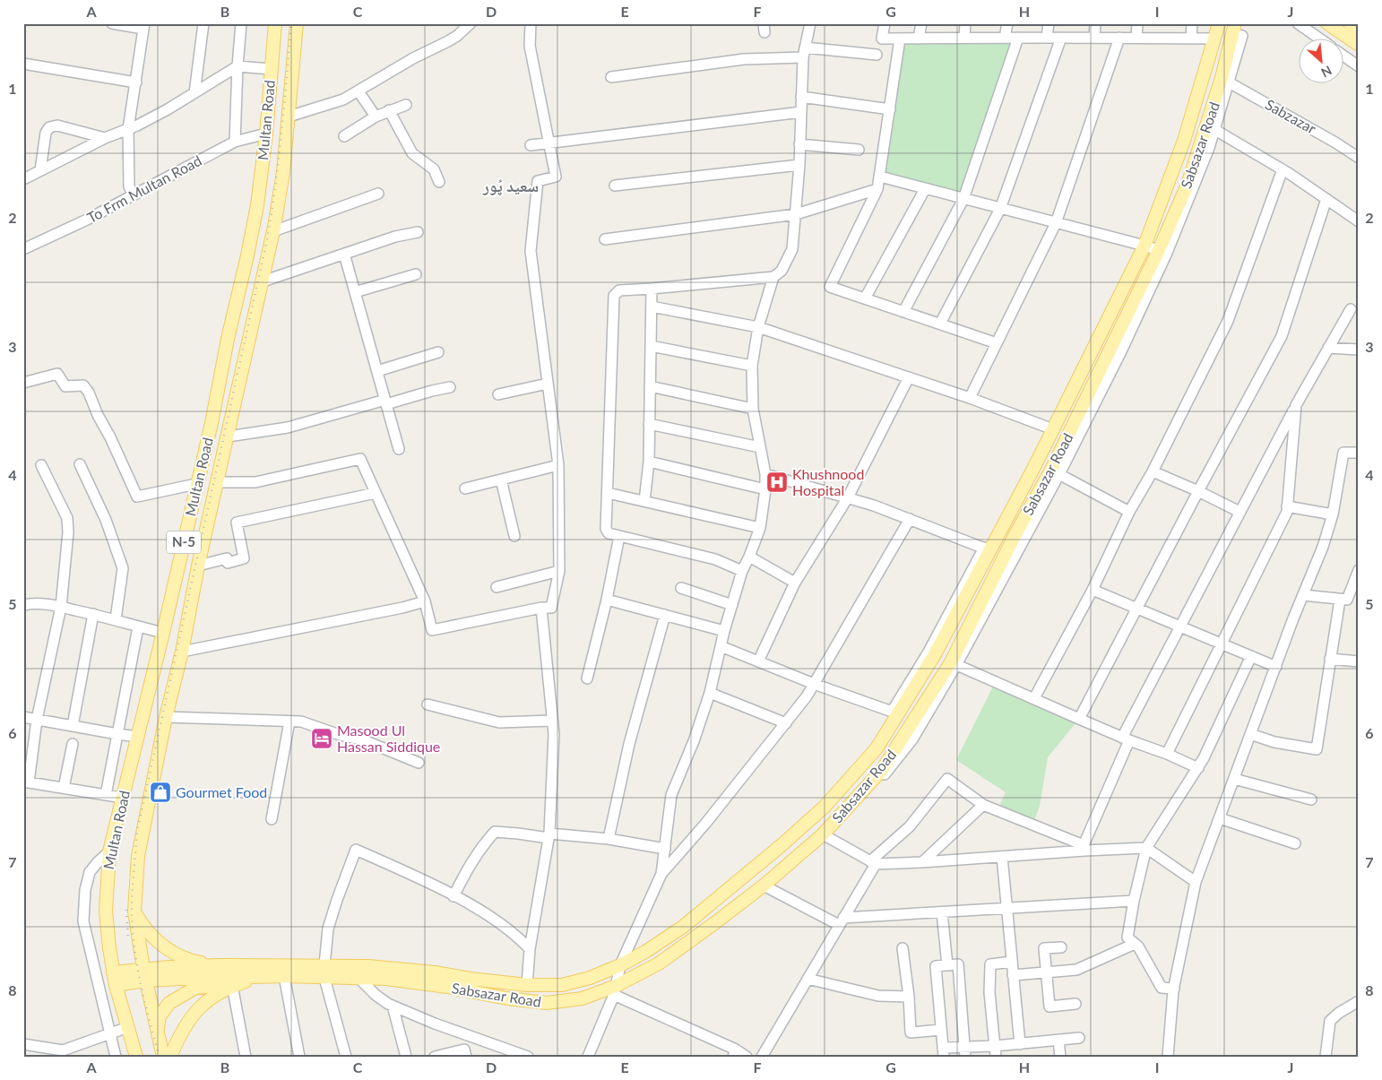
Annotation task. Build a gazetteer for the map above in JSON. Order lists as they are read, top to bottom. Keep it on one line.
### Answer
{"streets":{"main road":["Multan Road","Sabsazar Road","N-5"],"street":["Sabzazar","To Frm Multan Road"]},"crossings":[["Sabzazar","Sabsazar Road"],["Multan Road","Sabsazar Road"],["Multan Road","To Frm Multan Road"]],"districts":["سعید پُور"],"places":{"hospital":["Khushnood Hospital"],"hotel":["Masood Ul Hassan Siddique"],"shop":["Gourmet Food"]},"north":"bottom right","grid":{"columns":["A","B","C","D","E","F","G","H","I","J"],"rows":["1","2","3","4","5","6","7","8"]}}
